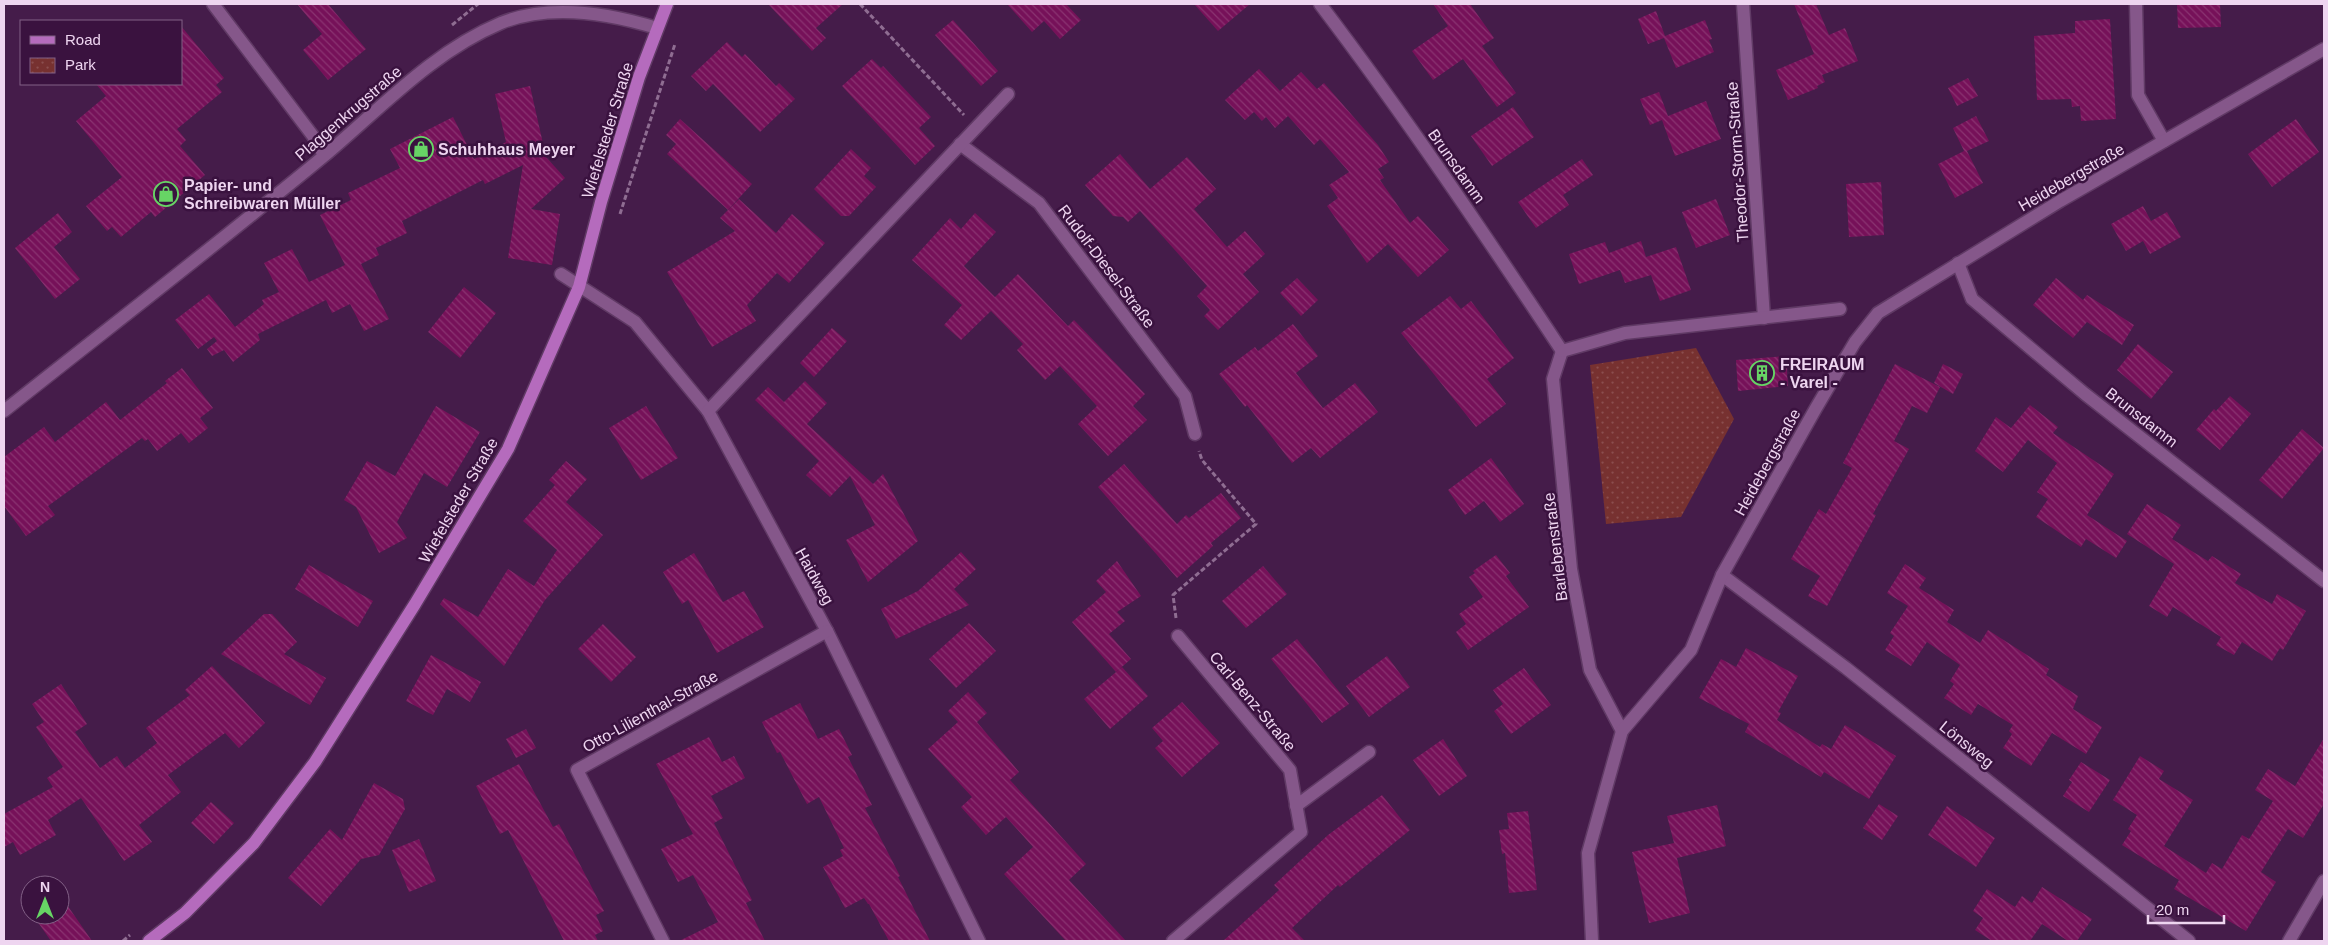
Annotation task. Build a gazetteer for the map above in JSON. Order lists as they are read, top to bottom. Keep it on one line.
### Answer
{"streets":{"main road":["Wiefelsteder Straße"],"street":["Plaggenkrugstraße","Theodor-Storm-Straße","Brunsdamm","Heidebergstraße","Rudolf-Diesel-Straße","Barlebenstraße","Haidweg","Carl-Benz-Straße","Otto-Lilienthal-Straße","Lönsweg"]},"crossings":[["Plaggenkrugstraße","Wiefelsteder Straße"],["Wiefelsteder Straße","Haidweg"],["Brunsdamm","Heidebergstraße"],["Brunsdamm","Barlebenstraße"],["Heidebergstraße","Barlebenstraße"],["Heidebergstraße","Lönsweg"],["Haidweg","Otto-Lilienthal-Straße"]],"places":{"shop":["Schuhhaus Meyer","Papier- und Schreibwaren Müller"],"building":["FREIRAUM - Varel -"]},"legend":["Road","Park"],"scale_bar":"20 m","north":"top"}
